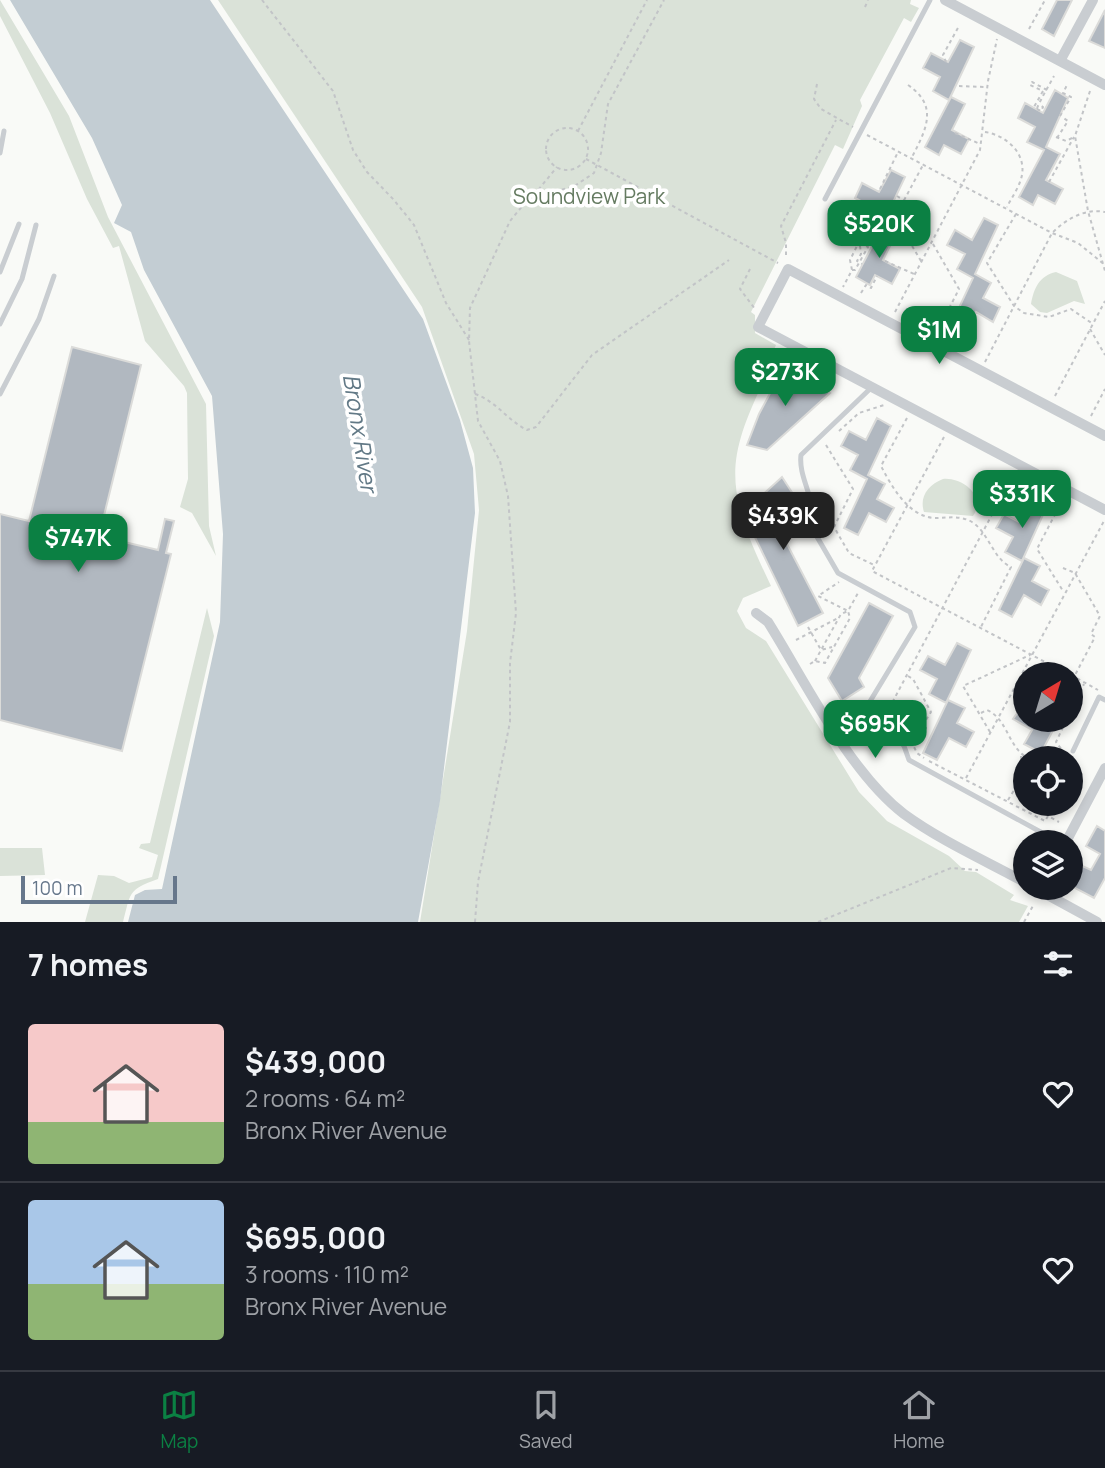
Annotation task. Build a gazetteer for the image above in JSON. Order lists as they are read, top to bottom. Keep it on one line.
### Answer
{"water":["Bronx River"],"parks":["Soundview Park"],"scale_bar":"100 m","north":"top right","page":{"price":["$520K","$1M","$273K","$331K","$439K","$747K","$695K"],"scale":"100 m","heading":"7 homes","list":[{"name":"$439,000","note":"2 rooms · 64 m² · Bronx River Avenue"},{"name":"$695,000","note":"3 rooms · 110 m² · Bronx River Avenue"}],"tabs":["Map","Saved","Home"]}}
